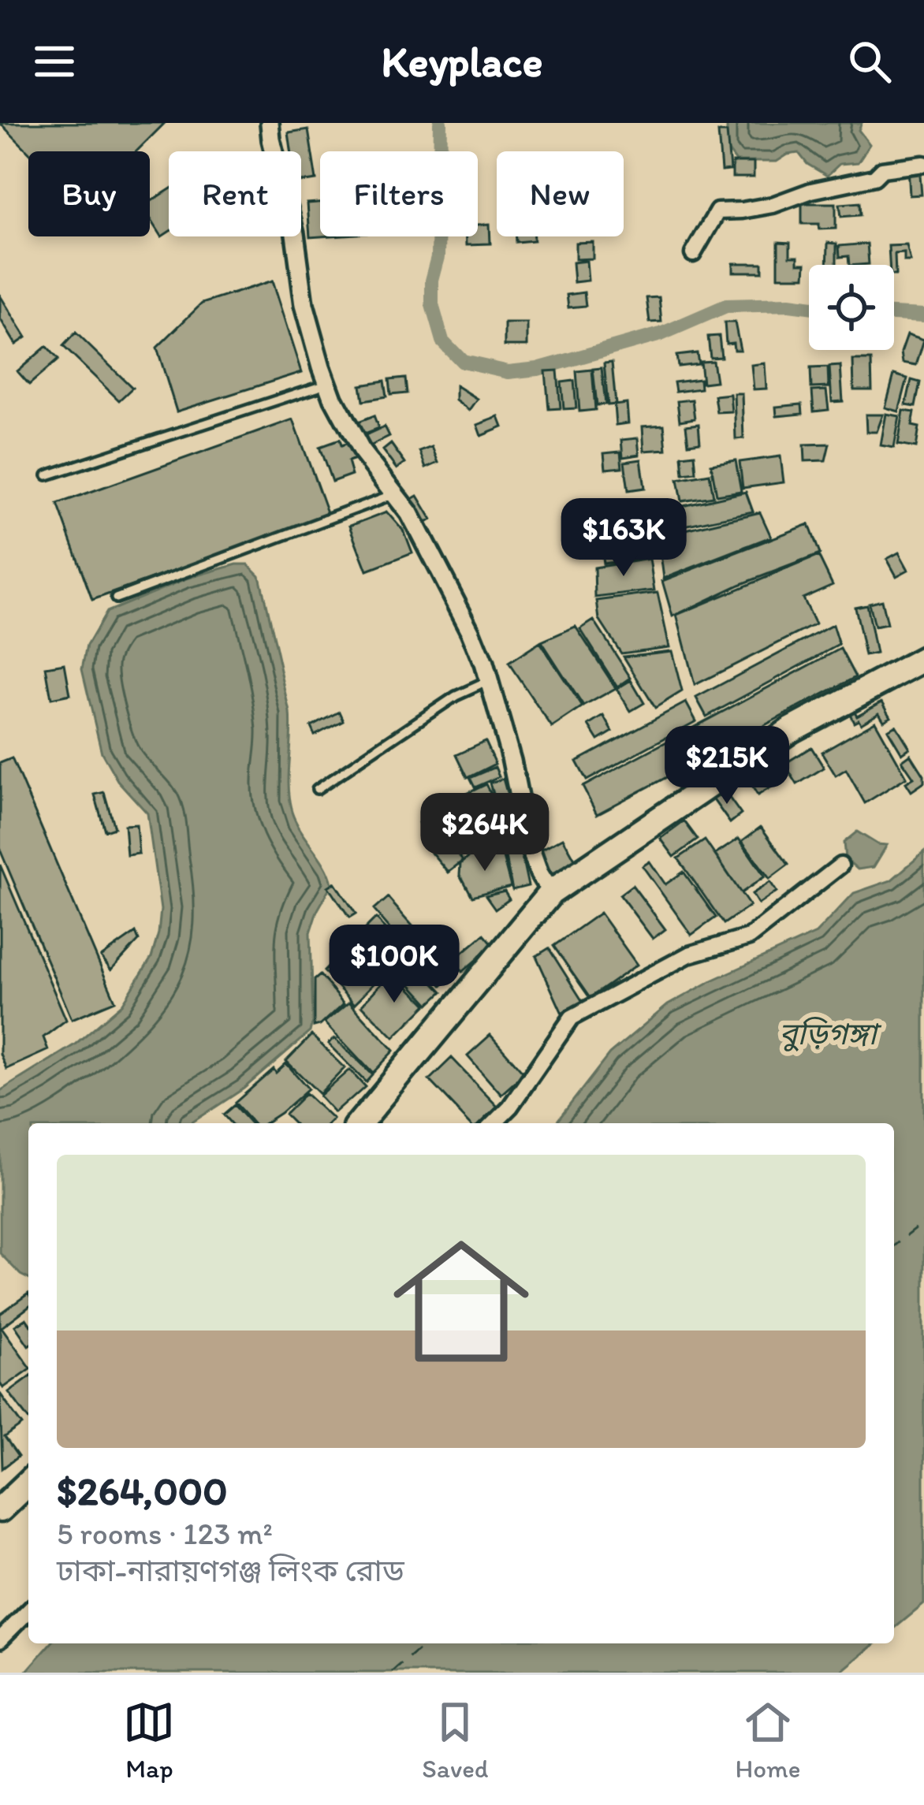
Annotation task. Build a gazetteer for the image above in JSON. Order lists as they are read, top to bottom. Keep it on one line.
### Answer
{"water":["বুড়িগঙ্গা"],"page":{"header":"Keyplace","chip":["Buy","Rent","Filters","New"],"price":["$163K","$215K","$264K","$100K"],"list":[{"name":"$264,000","note":"5 rooms · 123 m² · ঢাকা-নারায়ণগঞ্জ লিংক রোড"}],"tabs":["Map","Saved","Home"]}}
